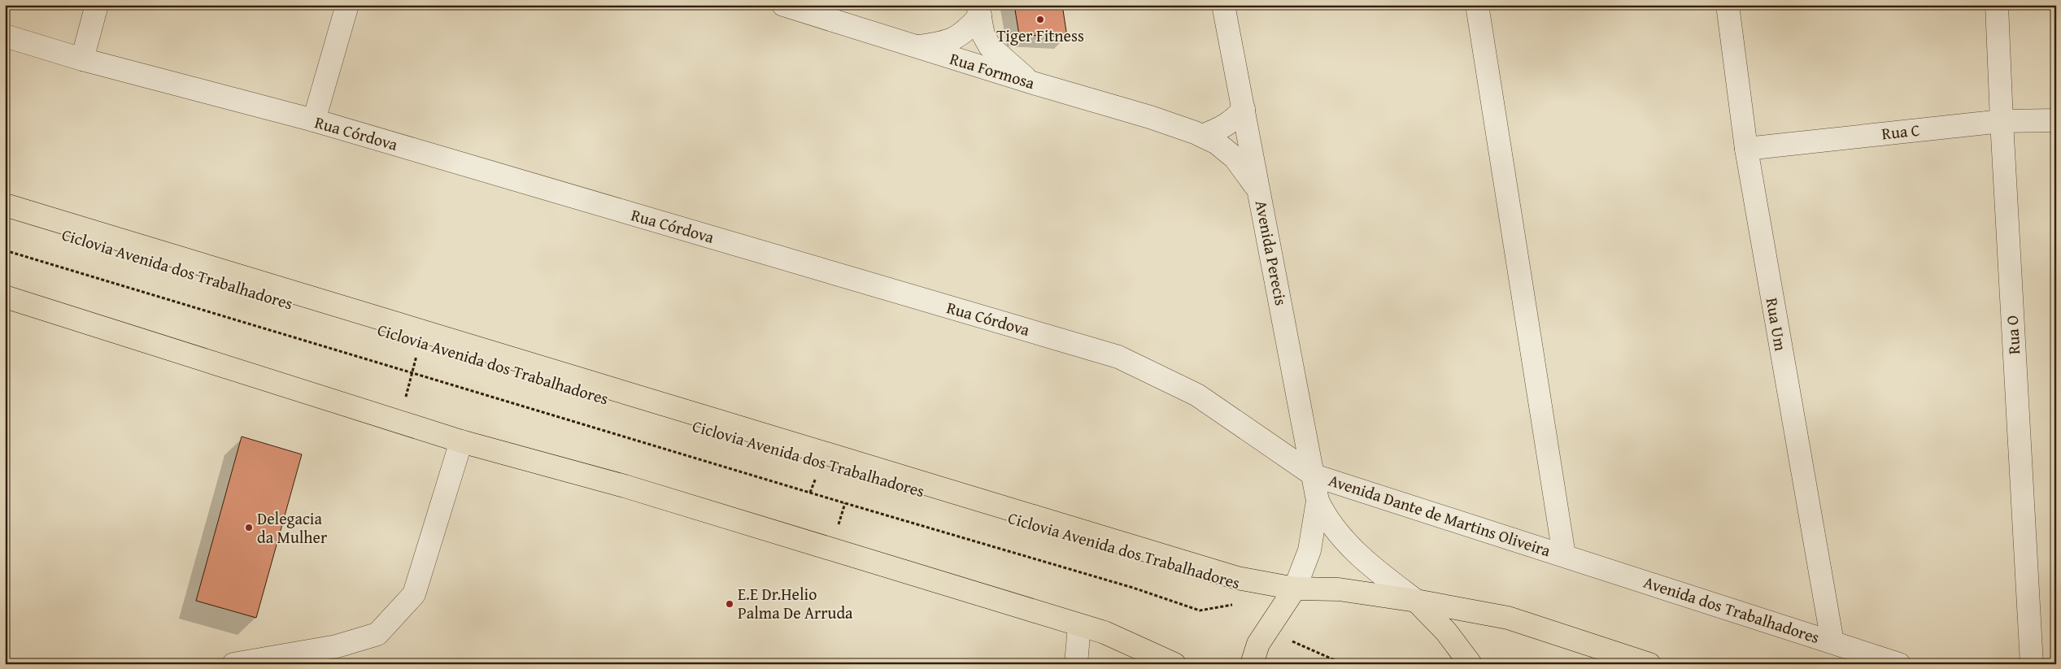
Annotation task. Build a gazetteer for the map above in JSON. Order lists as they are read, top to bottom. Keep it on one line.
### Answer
{"streets":{"street":["Rua Formosa","Rua C","Rua Córdova","Avenida Perecis","Rua Um","Rua O","Avenida Dante de Martins Oliveira","Avenida dos Trabalhadores"],"path":["Ciclovia Avenida dos Trabalhadores"]},"crossings":[["Rua Formosa","Avenida Perecis"],["Rua C","Rua Um"],["Rua C","Rua O"],["Rua Córdova","Avenida Perecis"],["Rua Córdova","Avenida Dante de Martins Oliveira"],["Avenida Perecis","Avenida Dante de Martins Oliveira"],["Rua Um","Avenida dos Trabalhadores"],["Avenida Dante de Martins Oliveira","Avenida dos Trabalhadores"]],"places":["Tiger Fitness","Delegacia da Mulher","E.E Dr.Helio Palma De Arruda"]}
